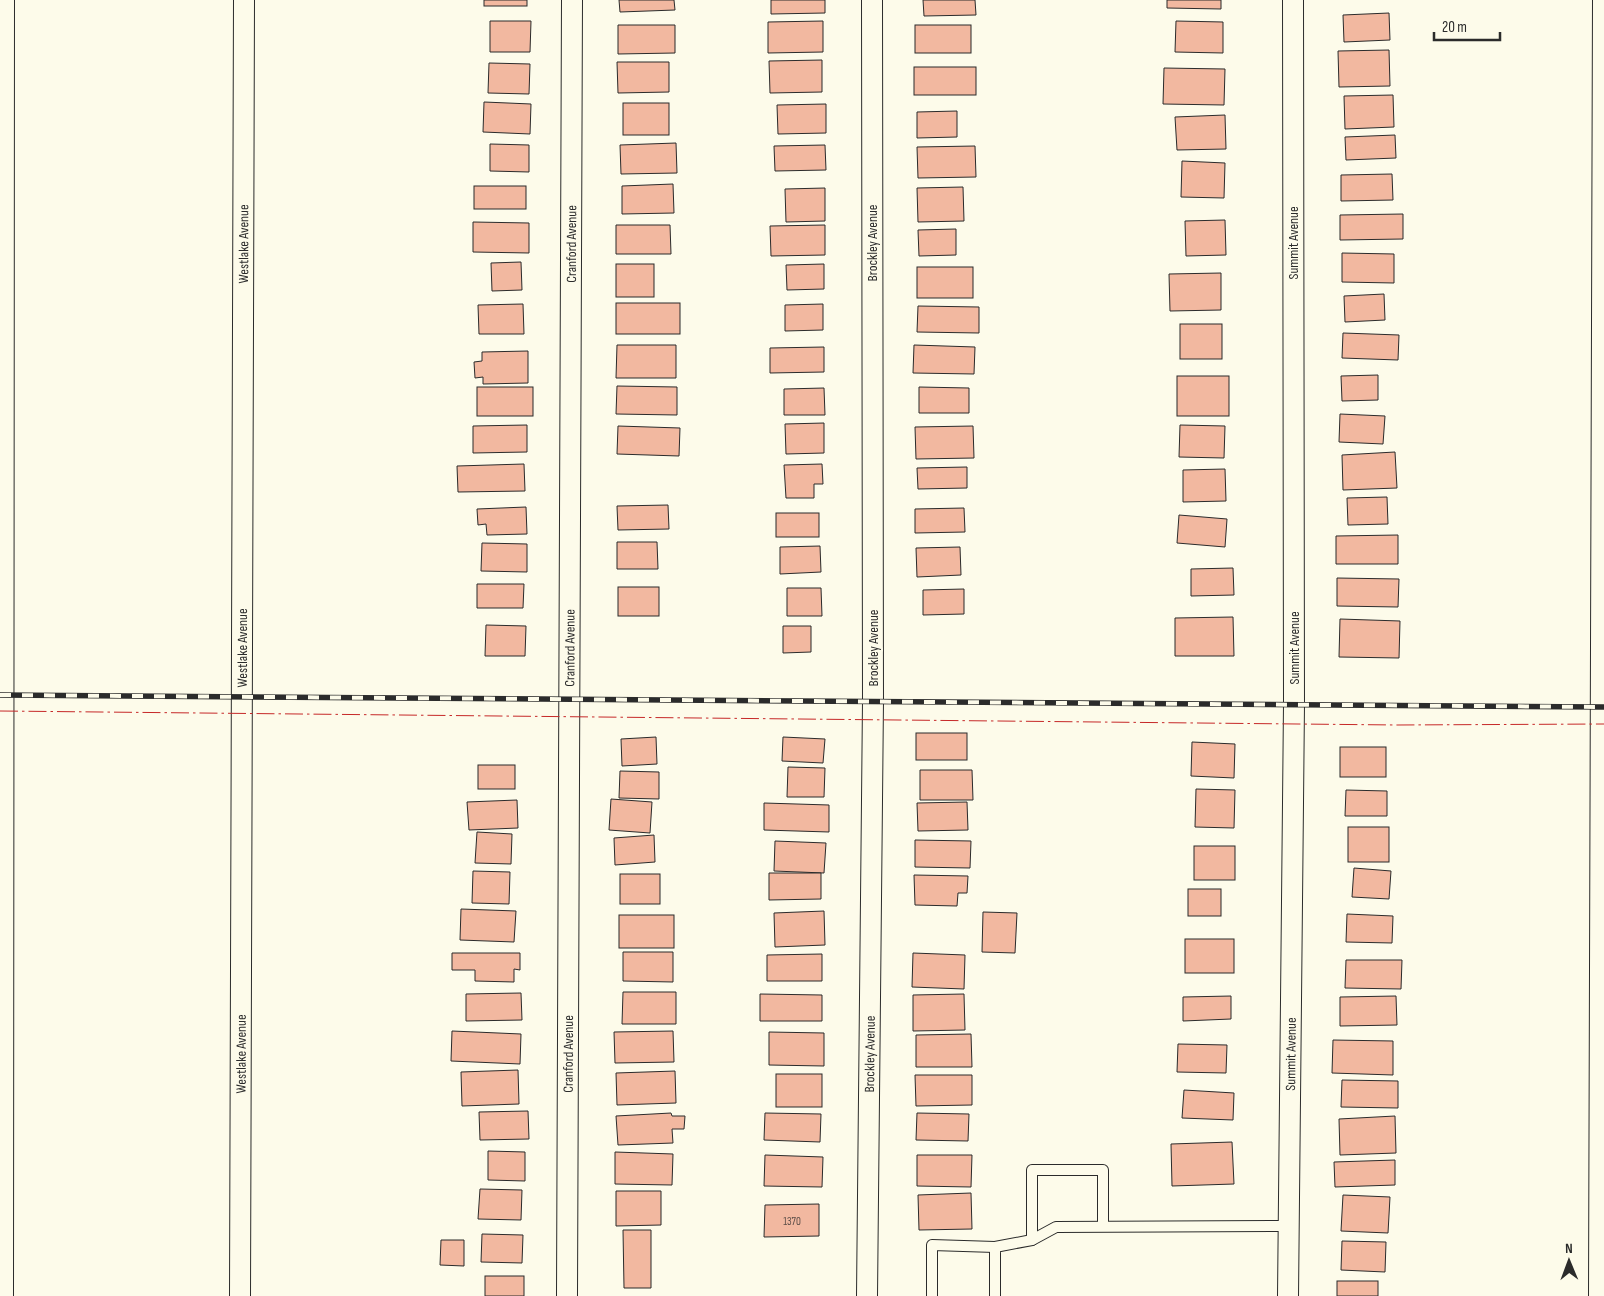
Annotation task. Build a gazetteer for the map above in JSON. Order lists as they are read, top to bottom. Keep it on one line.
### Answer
{"streets":{"street":["Westlake Avenue","Cranford Avenue","Brockley Avenue","Summit Avenue"]},"house_numbers":["1370"],"scale_bar":"20 m","north":"top"}
